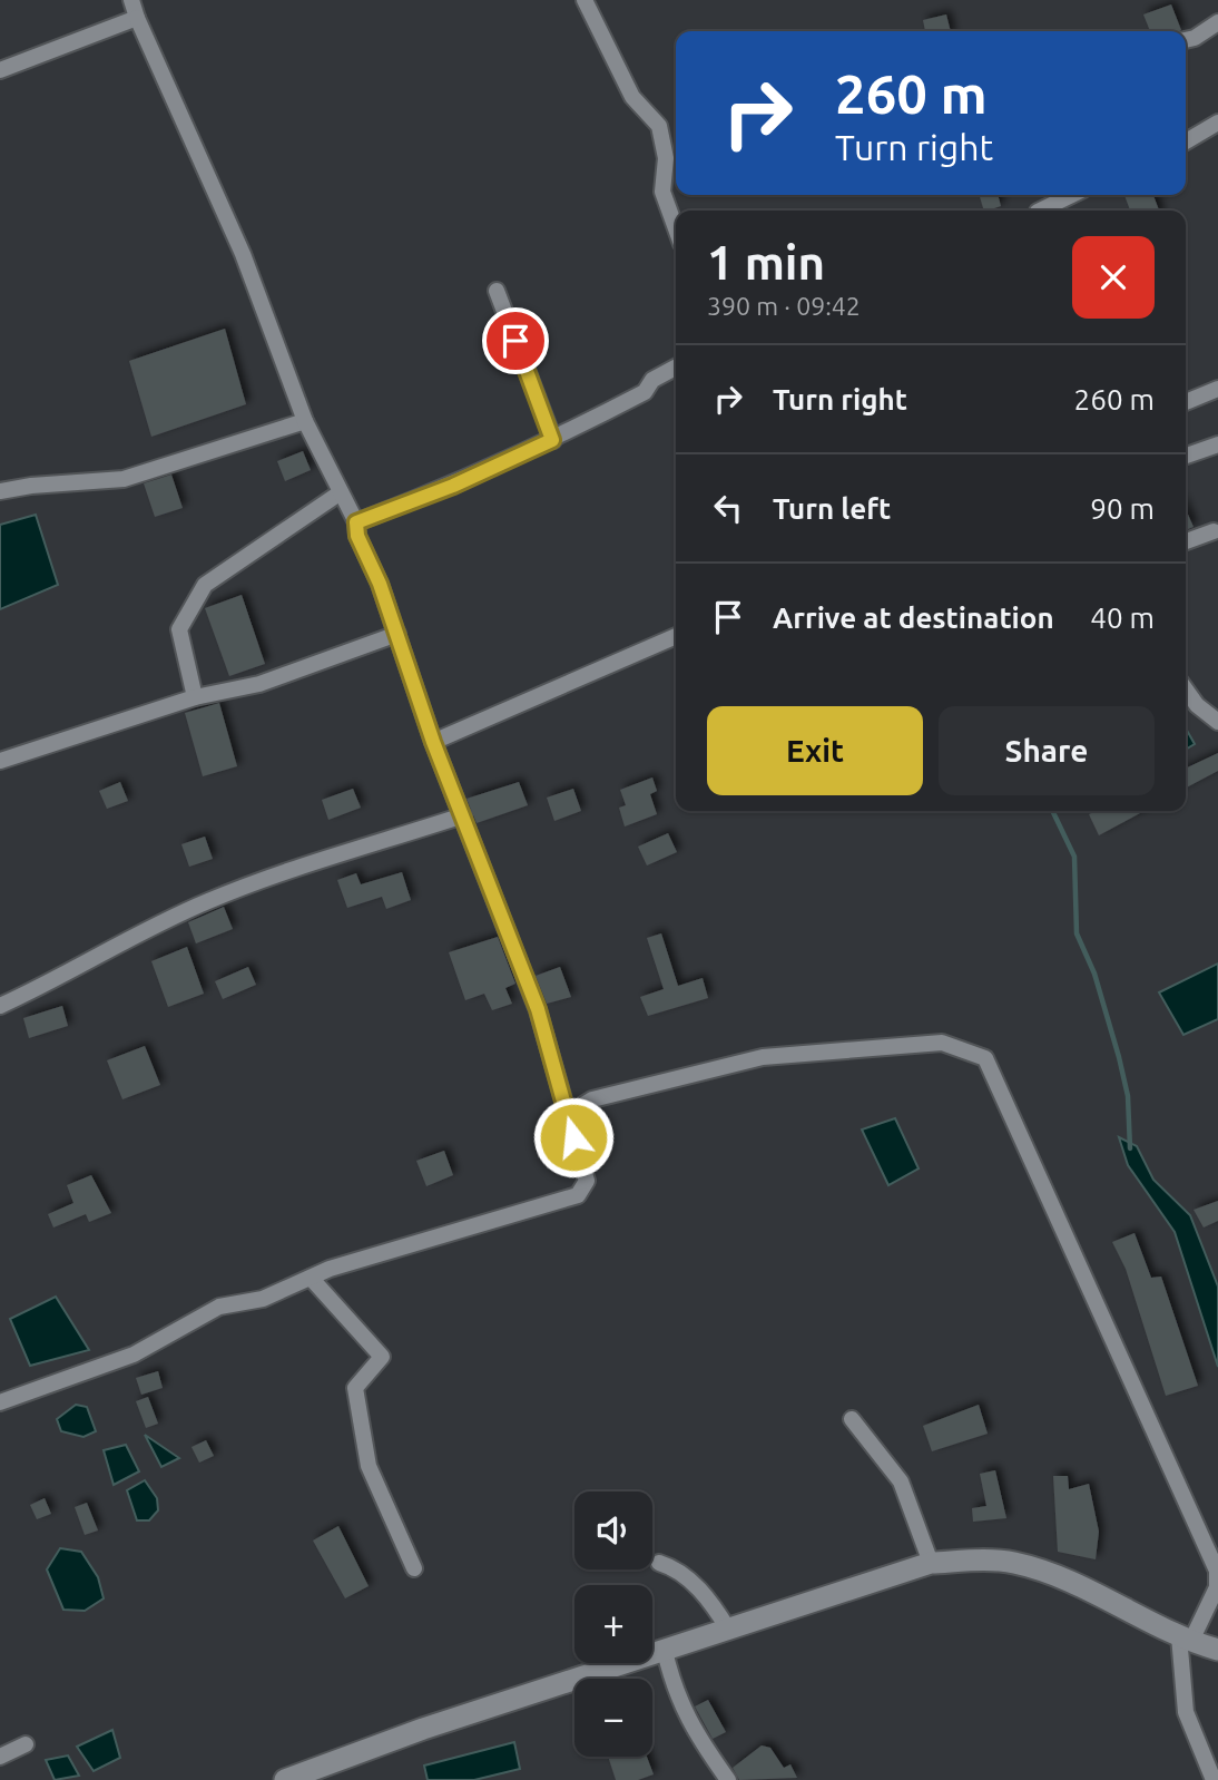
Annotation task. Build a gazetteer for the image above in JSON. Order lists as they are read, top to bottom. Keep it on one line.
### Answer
{"page":{"turn":["260 m","Turn right"],"heading":["1 min","390 m · 09:42"],"list":[{"name":"Turn right","value":"260 m"},{"name":"Turn left","value":"90 m"},{"name":"Arrive at destination","value":"40 m"}],"buttons":["Exit","Share"],"map_buttons":["+","−"]}}
